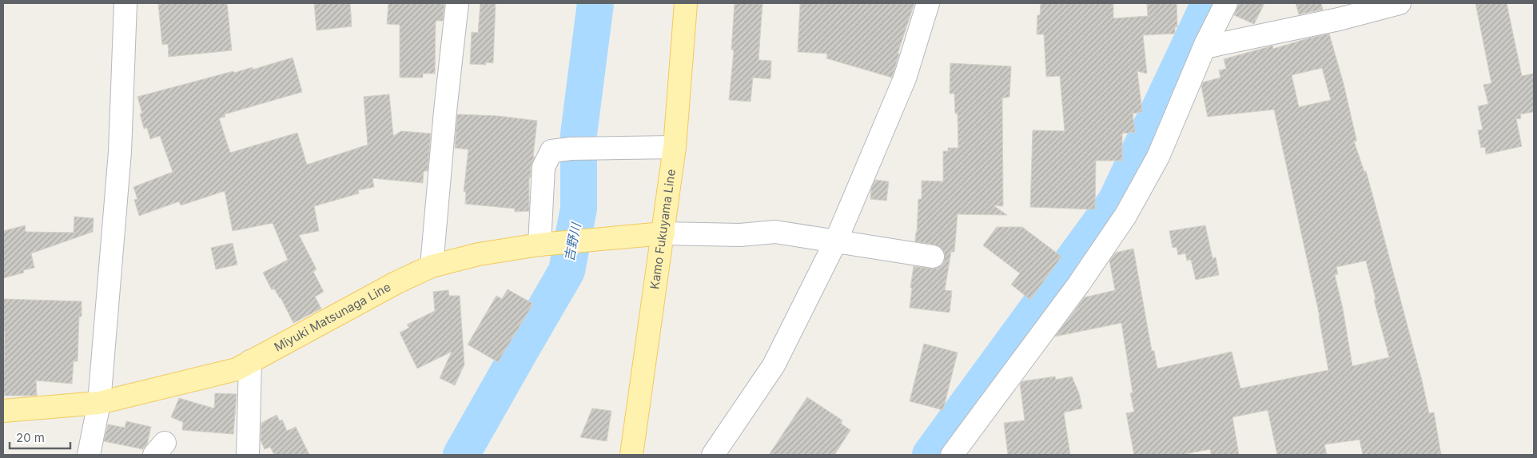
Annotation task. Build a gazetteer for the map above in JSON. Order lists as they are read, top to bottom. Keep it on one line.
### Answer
{"streets":{"main road":["Kamo Fukuyama Line","Miyuki Matsunaga Line"]},"crossings":[["Kamo Fukuyama Line","Miyuki Matsunaga Line"]],"water":["吉野川"],"scale_bar":"20 m"}
